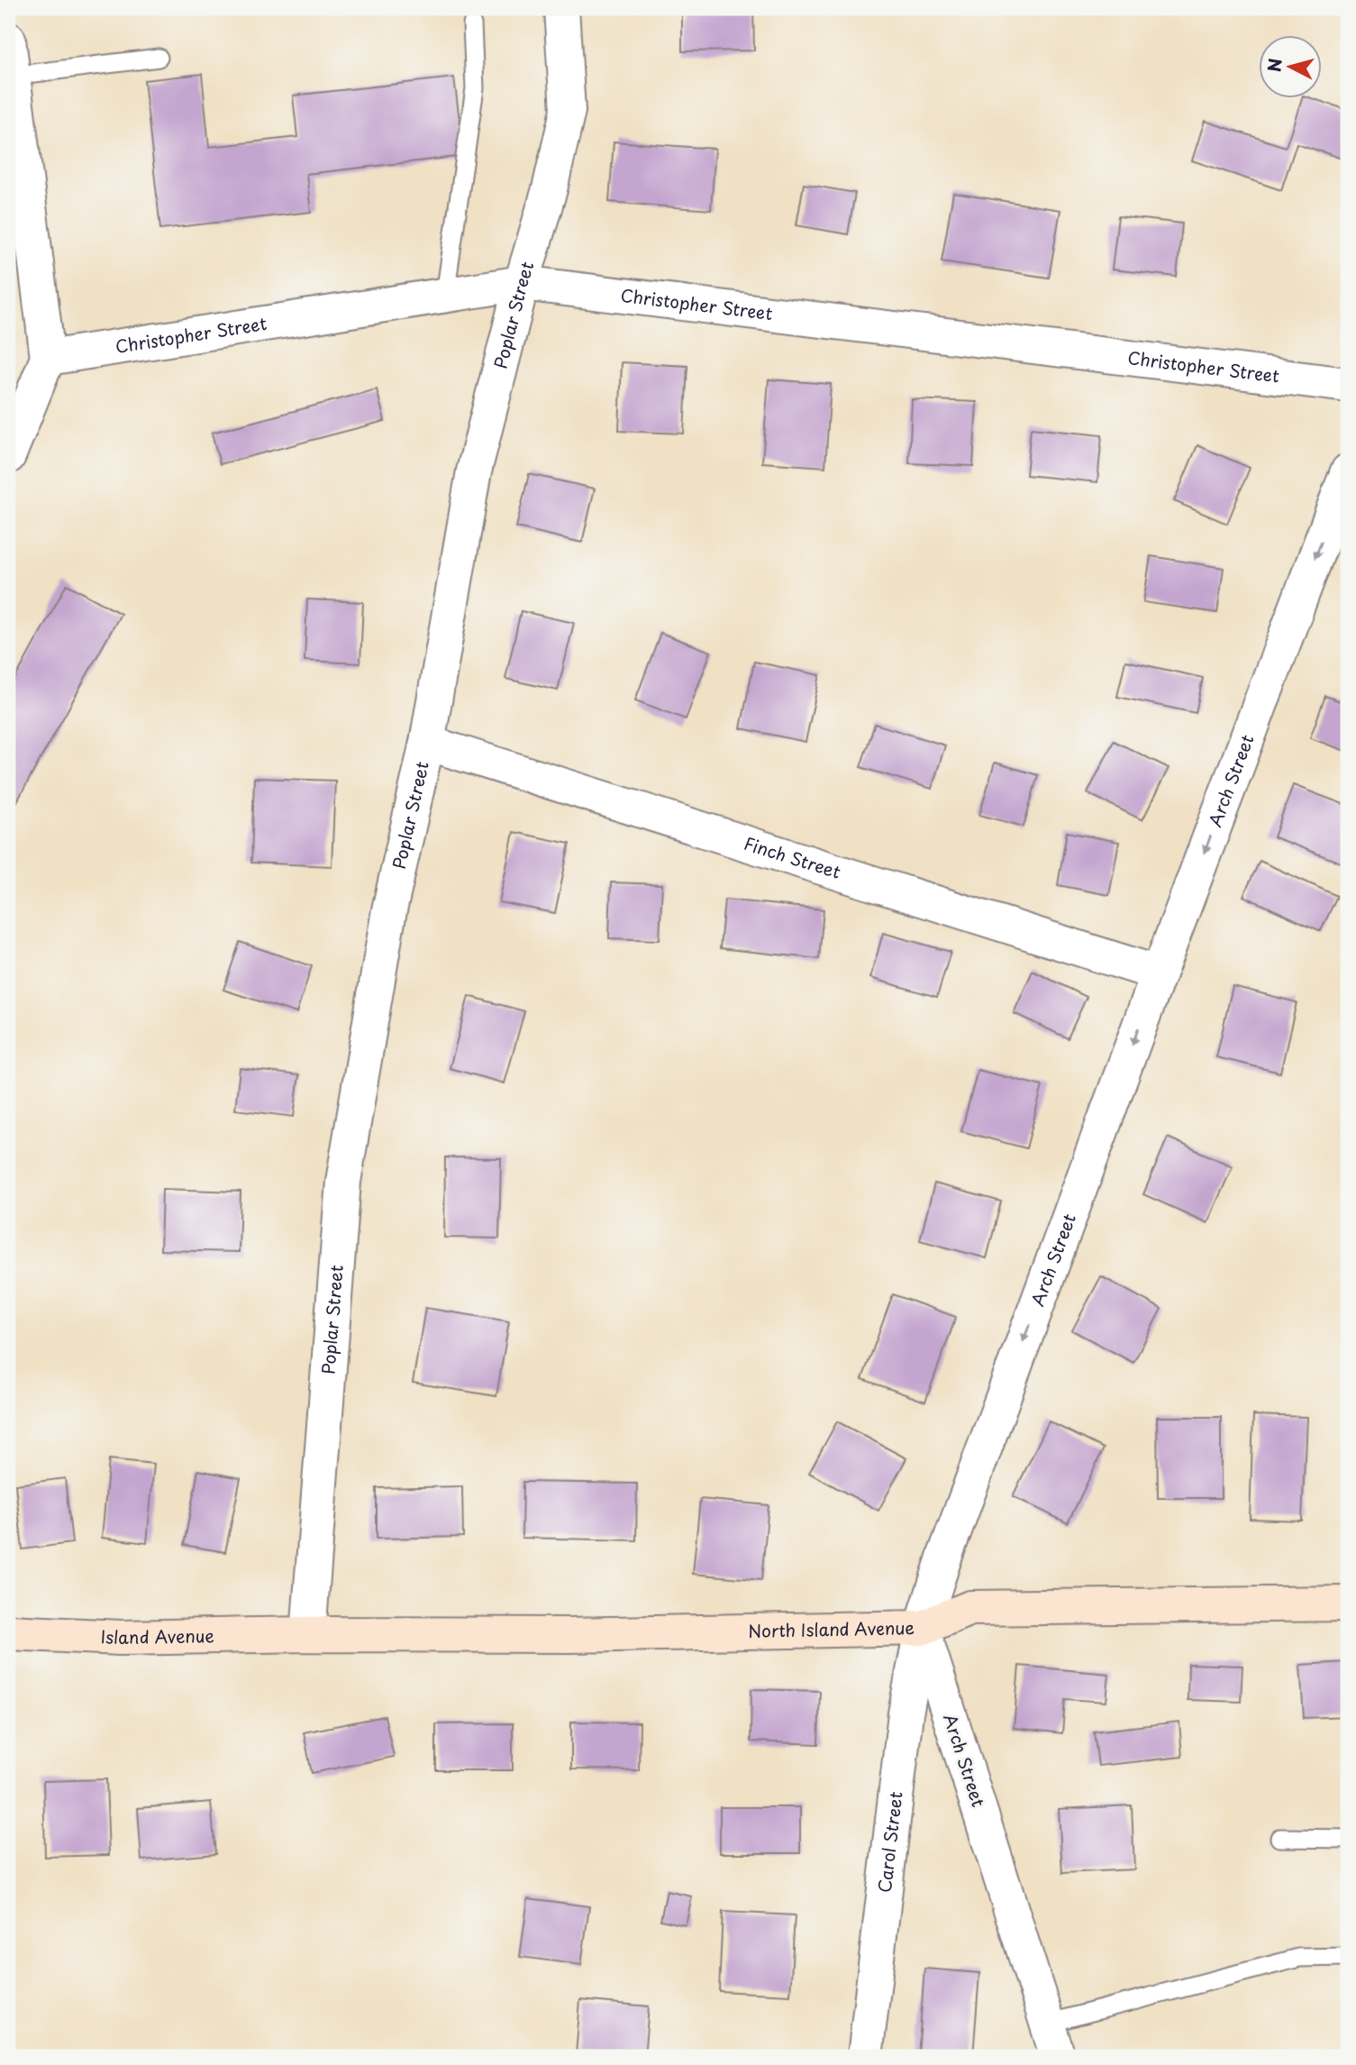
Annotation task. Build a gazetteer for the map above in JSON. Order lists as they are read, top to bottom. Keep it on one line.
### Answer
{"streets":{"street":["Christopher Street","Poplar Street","Arch Street","Finch Street","North Island Avenue","Island Avenue","Carol Street"]},"crossings":[["Christopher Street","Poplar Street"],["Poplar Street","Finch Street"],["Poplar Street","North Island Avenue"],["Poplar Street","Island Avenue"],["Arch Street","Finch Street"],["Arch Street","North Island Avenue"],["Arch Street","Carol Street"],["North Island Avenue","Island Avenue"],["North Island Avenue","Carol Street"]],"one_way":["Arch Street"],"north":"left"}
